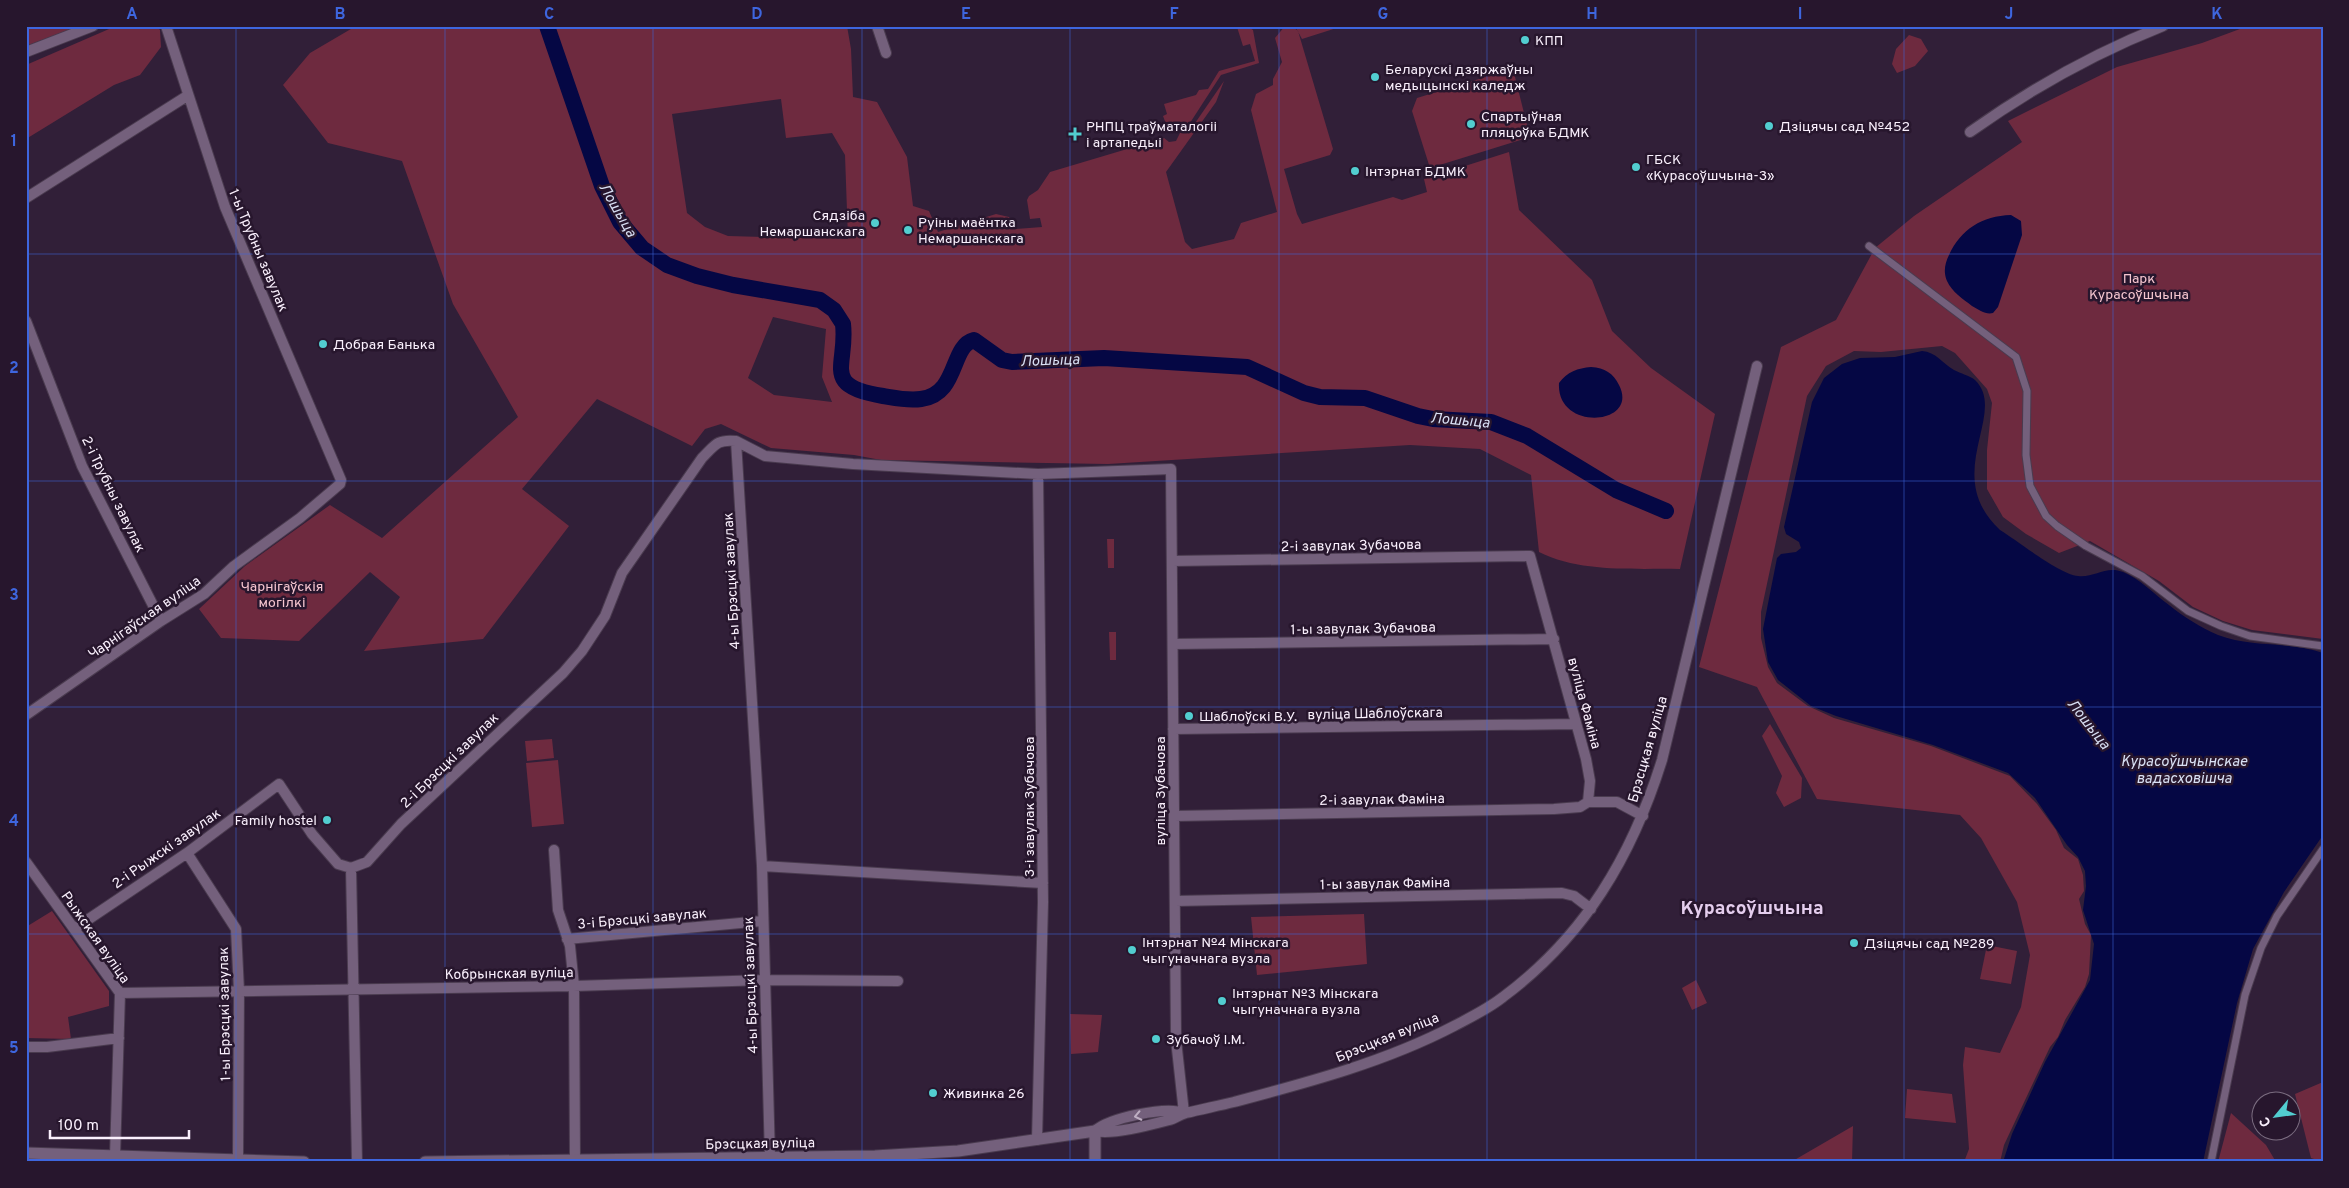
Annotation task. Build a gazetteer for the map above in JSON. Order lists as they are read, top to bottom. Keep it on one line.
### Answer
{"streets":{"street":["1-ы Трубны завулак","2-і Трубны завулак","2-і завулак Зубачова","4-ы Брэсцкі завулак","Чарнігаўская вуліца","1-ы завулак Зубачова","вуліца Фаміна","вуліца Шаблоўскага","Брэсцкая вуліца","2-і Брэсцкі завулак","вуліца Зубачова","2-і завулак Фаміна","3-і завулак Зубачова","2-і Рыжскі завулак","1-ы завулак Фаміна","3-і Брэсцкі завулак","Рыжская вуліца","Кобрынская вуліца","1-ы Брэсцкі завулак"]},"crossings":[["1-ы Трубны завулак","Чарнігаўская вуліца"],["2-і Трубны завулак","Чарнігаўская вуліца"],["2-і завулак Зубачова","вуліца Фаміна"],["2-і завулак Зубачова","вуліца Зубачова"],["4-ы Брэсцкі завулак","Брэсцкая вуліца"],["4-ы Брэсцкі завулак","2-і Брэсцкі завулак"],["4-ы Брэсцкі завулак","3-і Брэсцкі завулак"],["4-ы Брэсцкі завулак","Кобрынская вуліца"],["1-ы завулак Зубачова","вуліца Фаміна"],["1-ы завулак Зубачова","вуліца Зубачова"],["вуліца Фаміна","вуліца Шаблоўскага"],["вуліца Фаміна","2-і завулак Фаміна"],["вуліца Шаблоўскага","вуліца Зубачова"],["Брэсцкая вуліца","вуліца Зубачова"],["Брэсцкая вуліца","3-і завулак Зубачова"],["Брэсцкая вуліца","1-ы завулак Фаміна"],["Брэсцкая вуліца","3-і Брэсцкі завулак"],["2-і Брэсцкі завулак","2-і Рыжскі завулак"],["вуліца Зубачова","2-і завулак Фаміна"],["вуліца Зубачова","3-і завулак Зубачова"],["вуліца Зубачова","1-ы завулак Фаміна"],["2-і Рыжскі завулак","Рыжская вуліца"],["2-і Рыжскі завулак","1-ы Брэсцкі завулак"],["3-і Брэсцкі завулак","Кобрынская вуліца"],["Рыжская вуліца","Кобрынская вуліца"],["Кобрынская вуліца","1-ы Брэсцкі завулак"]],"districts":["Курасоўшчына"],"water":["Лошыца","Курасоўшчынскае вадасховішча"],"parks":["Парк Курасоўшчына","Чарнігаўскія могілкі"],"places":{"other":["КПП","Беларускі дзяржаўны медыцынскі каледж","Спартыўная пляцоўка БДМК","Дзіцячы сад №452","ГБСК «Курасоўшчына-3»","Інтэрнат БДМК","Сядзіба Немаршанскага","Руіны маёнтка Немаршанскага","Добрая Банька","Шаблоўскі В.У.","Family hostel","Дзіцячы сад №289","Інтэрнат №4 Мінскага чыгуначнага вузла","Інтэрнат №3 Мінскага чыгуначнага вузла","Зубачоў І.М.","Живинка 26"],"health":["РНПЦ траўматалогіі і артапедыі"]},"scale_bar":"100 m","north":"bottom left","grid":{"columns":["A","B","C","D","E","F","G","H","I","J","K"],"rows":["1","2","3","4","5"]}}
